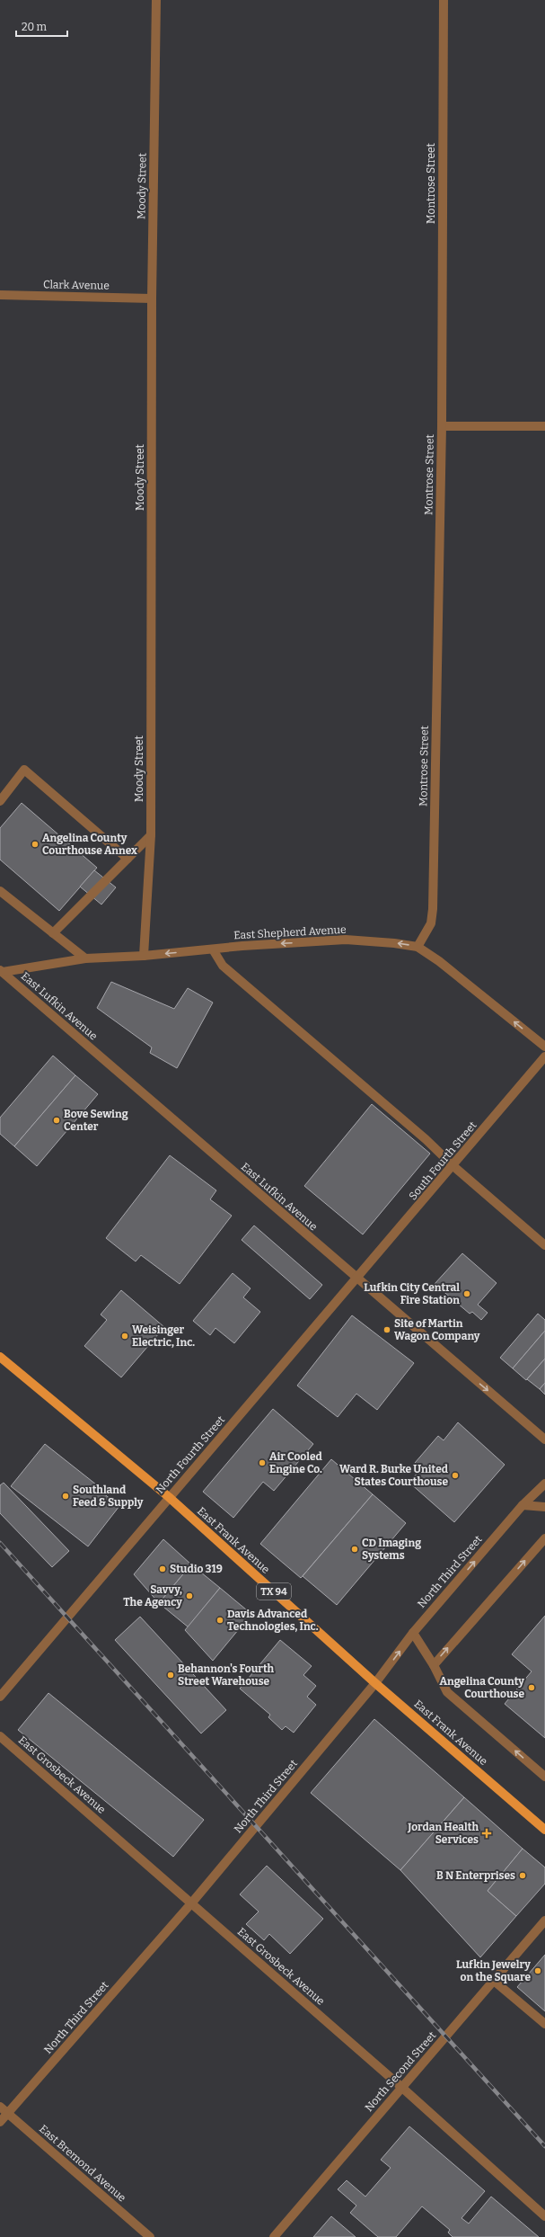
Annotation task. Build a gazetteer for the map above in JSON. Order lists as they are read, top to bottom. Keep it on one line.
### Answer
{"streets":{"main road":["East Frank Avenue","TX 94"],"street":["Montrose Street","Moody Street","Clark Avenue","East Shepherd Avenue","East Lufkin Avenue","South Fourth Street","North Fourth Street","North Third Street","East Grosbeck Avenue","North Second Street","East Bremond Avenue"]},"crossings":[["Montrose Street","East Shepherd Avenue"],["Moody Street","Clark Avenue"],["Moody Street","East Shepherd Avenue"],["East Shepherd Avenue","East Lufkin Avenue"],["East Lufkin Avenue","South Fourth Street"],["East Lufkin Avenue","North Fourth Street"],["South Fourth Street","North Fourth Street"],["North Fourth Street","East Frank Avenue"],["East Frank Avenue","North Third Street"],["North Third Street","East Grosbeck Avenue"],["North Third Street","East Bremond Avenue"],["East Grosbeck Avenue","North Second Street"]],"one_way":["East Shepherd Avenue"],"places":{"other":["Angelina County Courthouse Annex","Bove Sewing Center","Lufkin City Central Fire Station","Site of Martin Wagon Company","Weisinger Electric, Inc.","Air Cooled Engine Co.","Ward R. Burke United States Courthouse","Southland Feed & Supply","CD Imaging Systems","Studio 319","Savvy, The Agency","Davis Advanced Technologies, Inc.","Behannon's Fourth Street Warehouse","Angelina County Courthouse","B N Enterprises","Lufkin Jewelry on the Square"],"health":["Jordan Health Services"]},"scale_bar":"20 m"}
